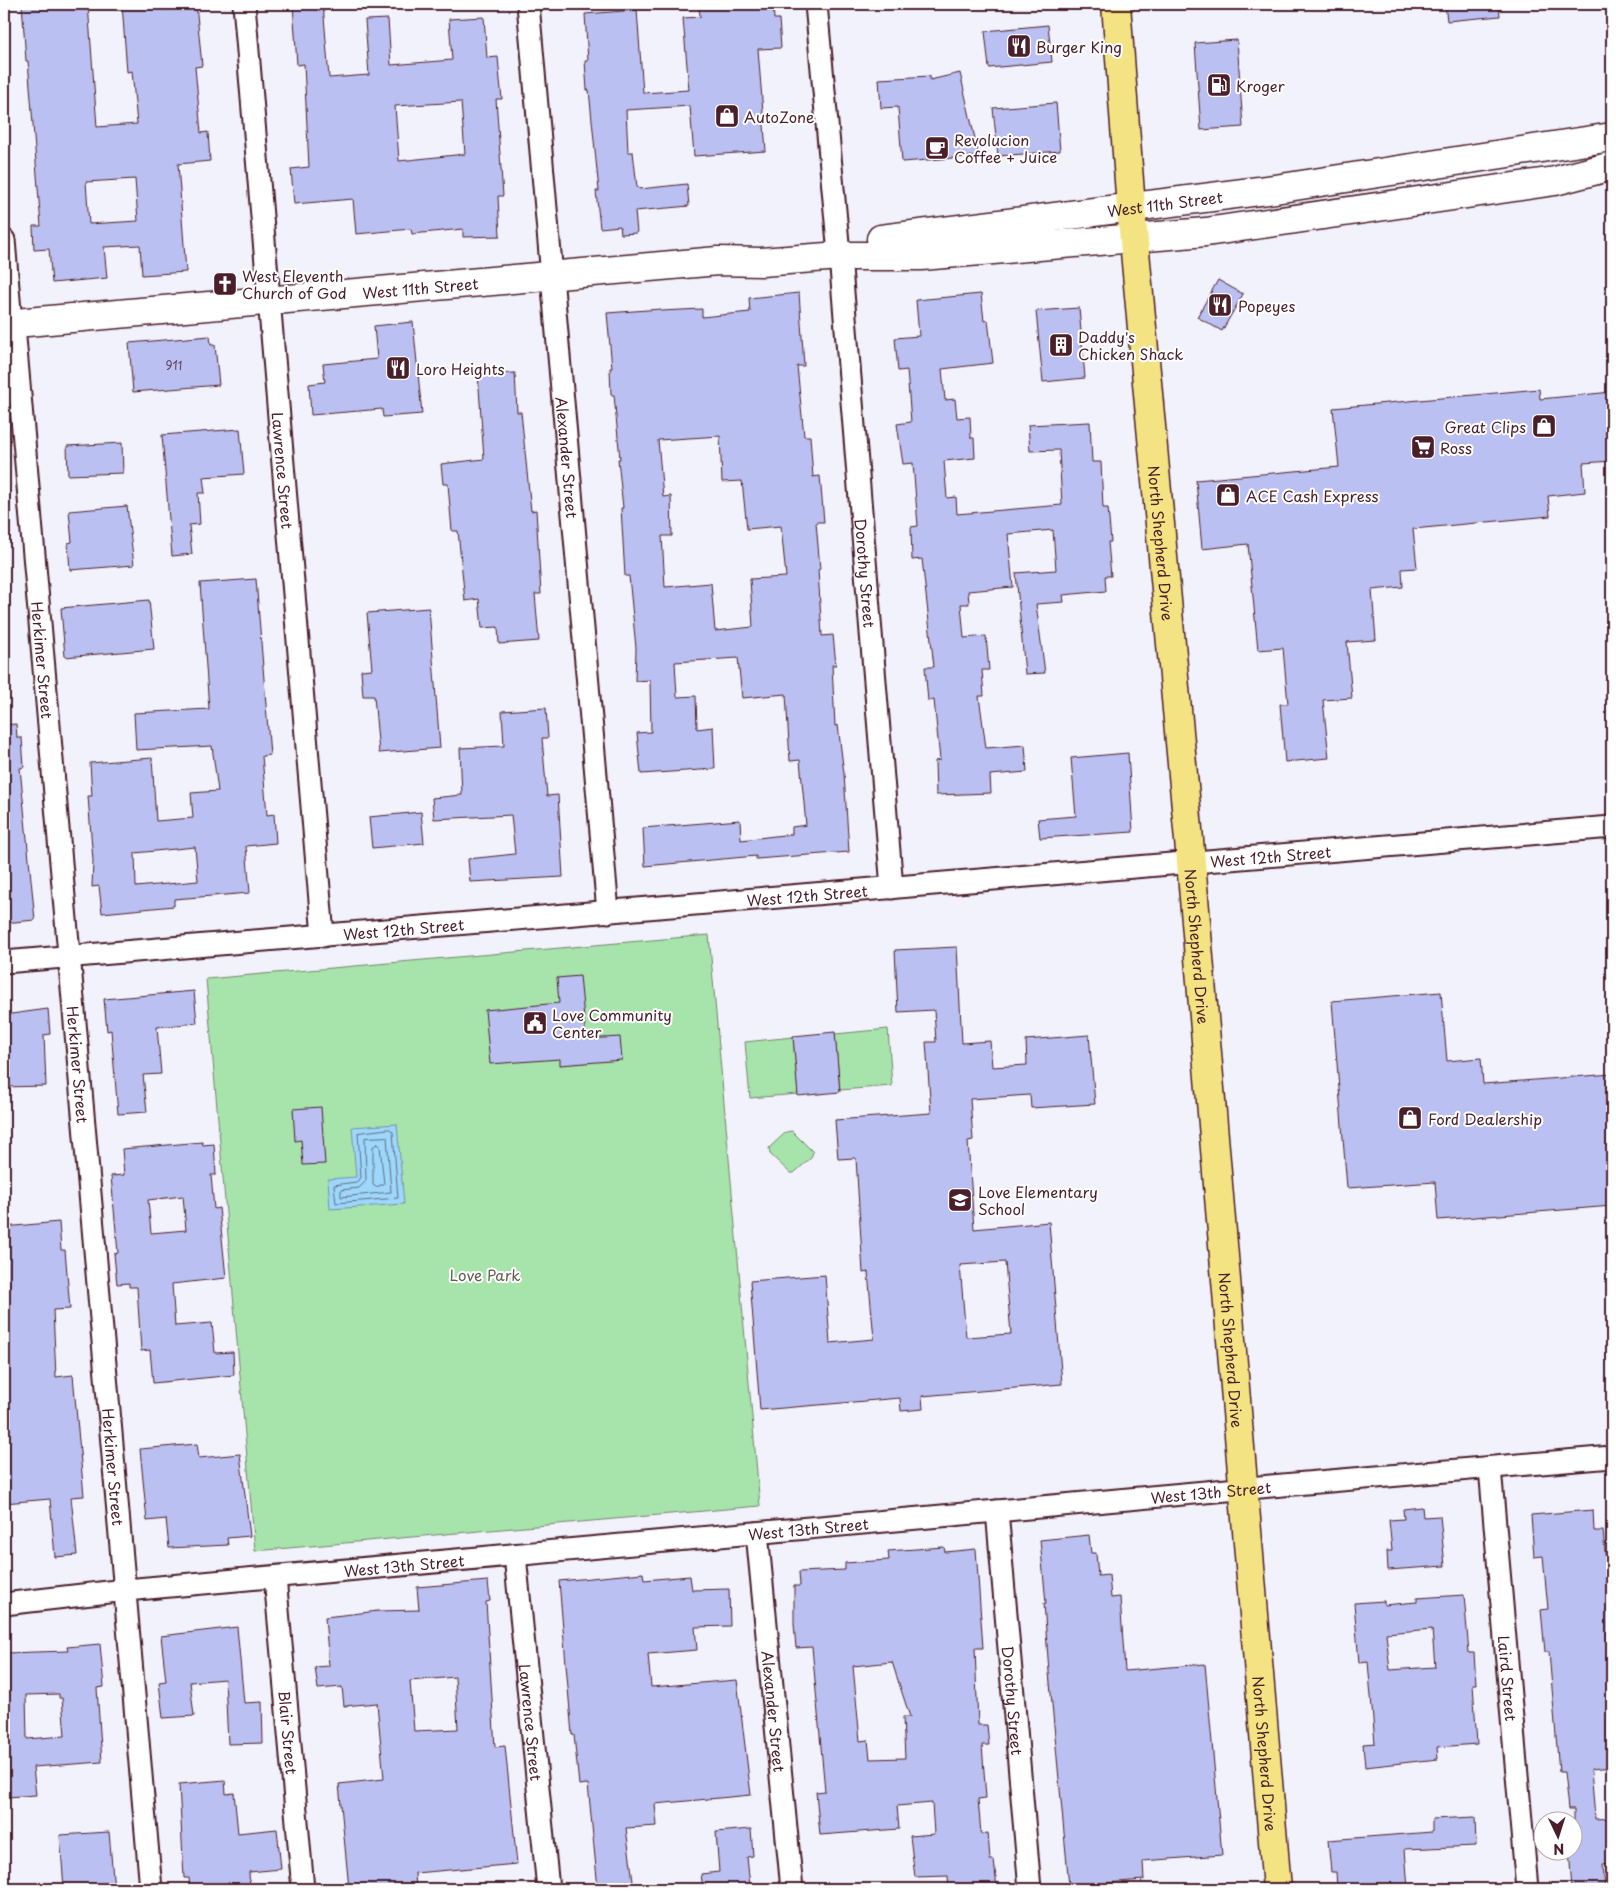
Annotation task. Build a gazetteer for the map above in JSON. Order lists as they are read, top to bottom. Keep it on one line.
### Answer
{"streets":{"main road":["West 11th Street","North Shepherd Drive"],"street":["Alexander Street","Lawrence Street","Dorothy Street","Herkimer Street","West 12th Street","West 13th Street","Laird Street","Blair Street"]},"crossings":[["West 11th Street","Alexander Street"],["West 11th Street","Lawrence Street"],["West 11th Street","North Shepherd Drive"],["West 11th Street","Dorothy Street"],["West 11th Street","Herkimer Street"],["Alexander Street","West 12th Street"],["Alexander Street","West 13th Street"],["Lawrence Street","West 12th Street"],["Lawrence Street","West 13th Street"],["North Shepherd Drive","West 12th Street"],["North Shepherd Drive","West 13th Street"],["Dorothy Street","West 12th Street"],["Dorothy Street","West 13th Street"],["Herkimer Street","West 12th Street"],["Herkimer Street","West 13th Street"],["West 13th Street","Laird Street"],["West 13th Street","Blair Street"]],"parks":["Love Park"],"places":{"restaurant":["Burger King","Popeyes","Loro Heights"],"fuel station":["Kroger"],"shop":["AutoZone","Great Clips","ACE Cash Express","Ford Dealership"],"cafe":["Revolucion Coffee + Juice"],"church":["West Eleventh Church of God"],"building":["Daddy's Chicken Shack"],"supermarket":["Ross"],"public building":["Love Community Center"],"school or university":["Love Elementary School"]},"house_numbers":["911"],"north":"bottom"}
